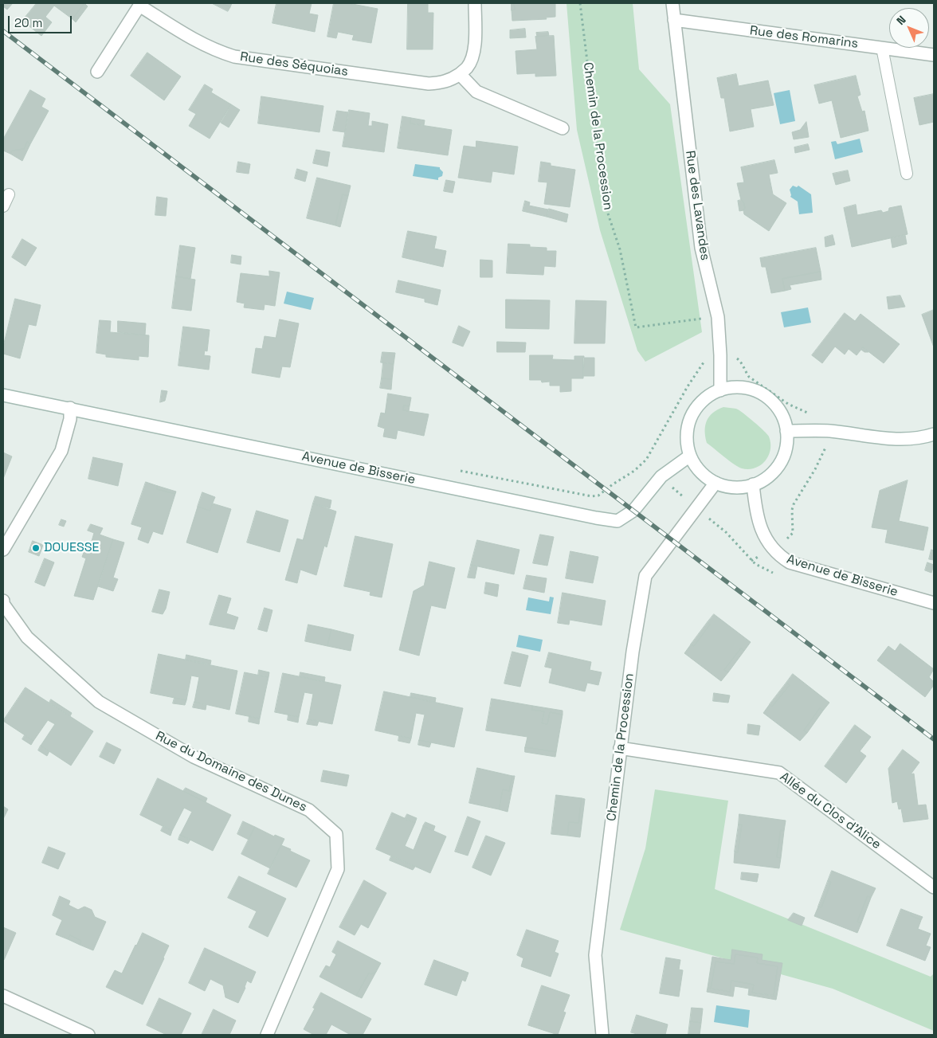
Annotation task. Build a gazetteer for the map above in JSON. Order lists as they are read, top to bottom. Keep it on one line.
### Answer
{"streets":{"street":["Rue des Romarins","Rue des Séquoias","Chemin de la Procession","Rue des Lavandes","Avenue de Bisserie","Rue du Domaine des Dunes","Allée du Clos d'Alice"]},"crossings":[["Rue des Romarins","Rue des Lavandes"],["Chemin de la Procession","Rue des Lavandes"],["Chemin de la Procession","Avenue de Bisserie"],["Chemin de la Procession","Allée du Clos d'Alice"],["Rue des Lavandes","Avenue de Bisserie"]],"places":["DOUESSE"],"scale_bar":"20 m","north":"top left"}
